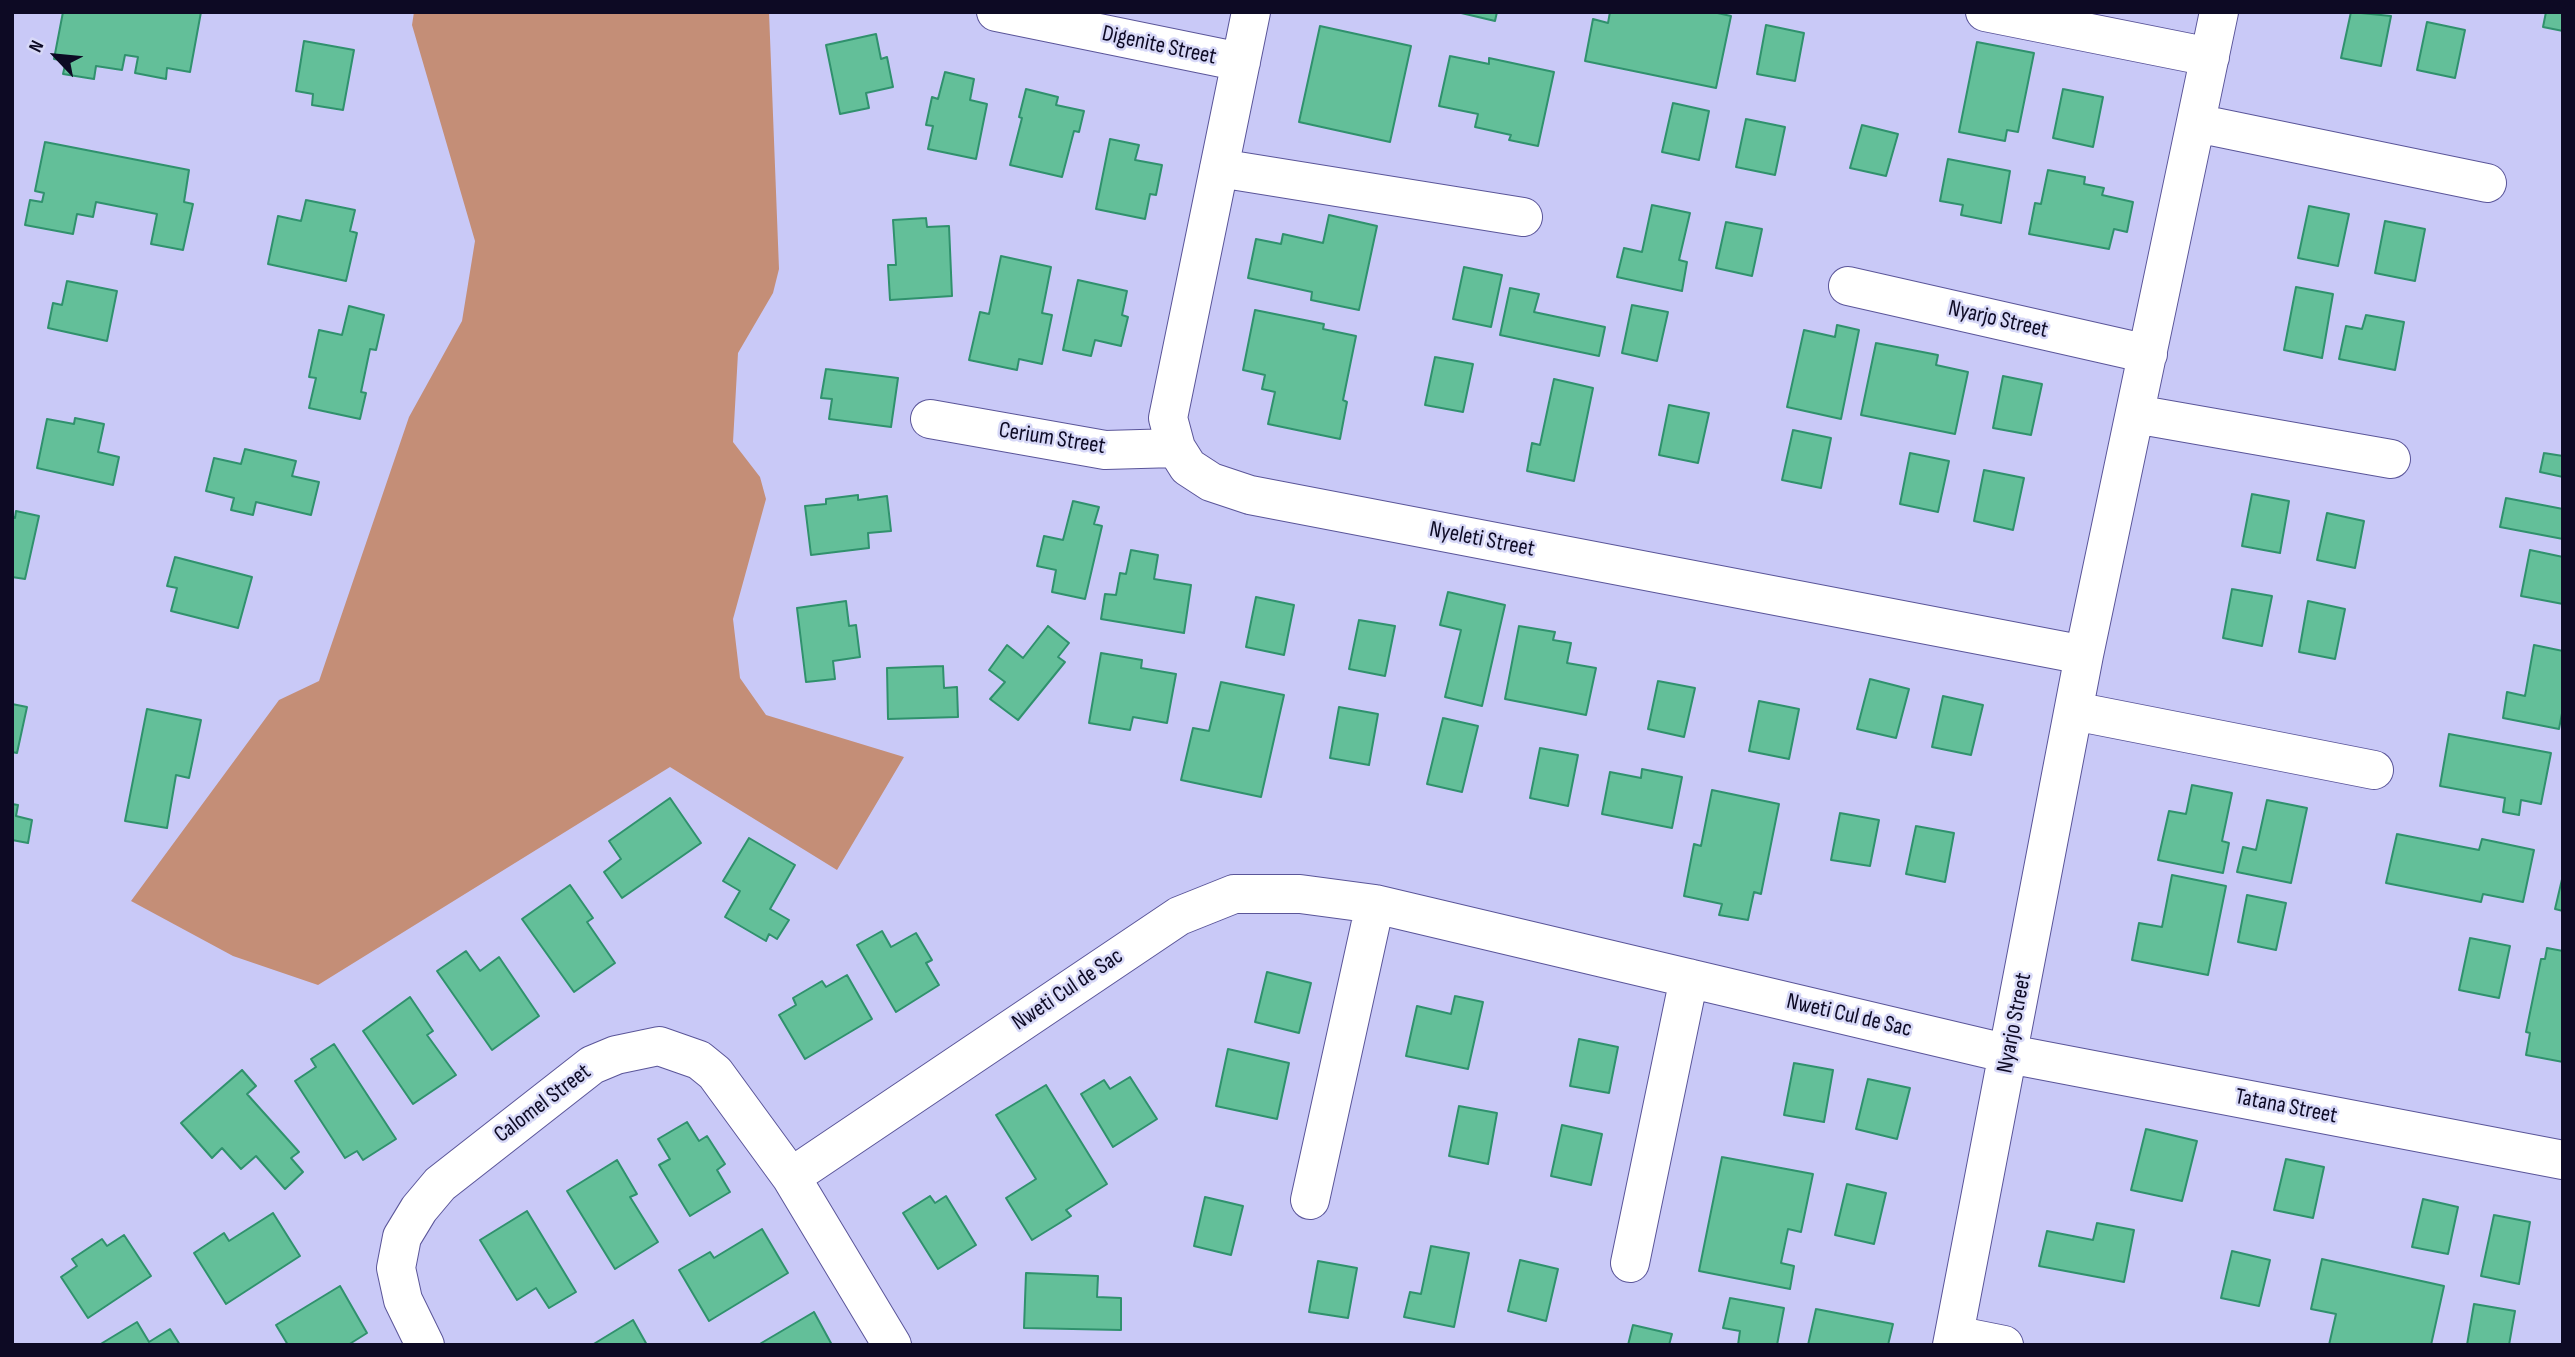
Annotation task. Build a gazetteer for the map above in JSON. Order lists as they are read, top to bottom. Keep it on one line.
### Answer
{"streets":{"street":["Digenite Street","Nyarjo Street","Cerium Street","Nyeleti Street","Nweti Cul de Sac","Calomel Street","Tatana Street"]},"crossings":[["Digenite Street","Nyeleti Street"],["Nyarjo Street","Nyeleti Street"],["Nyarjo Street","Nweti Cul de Sac"],["Nyarjo Street","Tatana Street"],["Cerium Street","Nyeleti Street"],["Nweti Cul de Sac","Calomel Street"],["Nweti Cul de Sac","Tatana Street"]],"north":"top left"}
